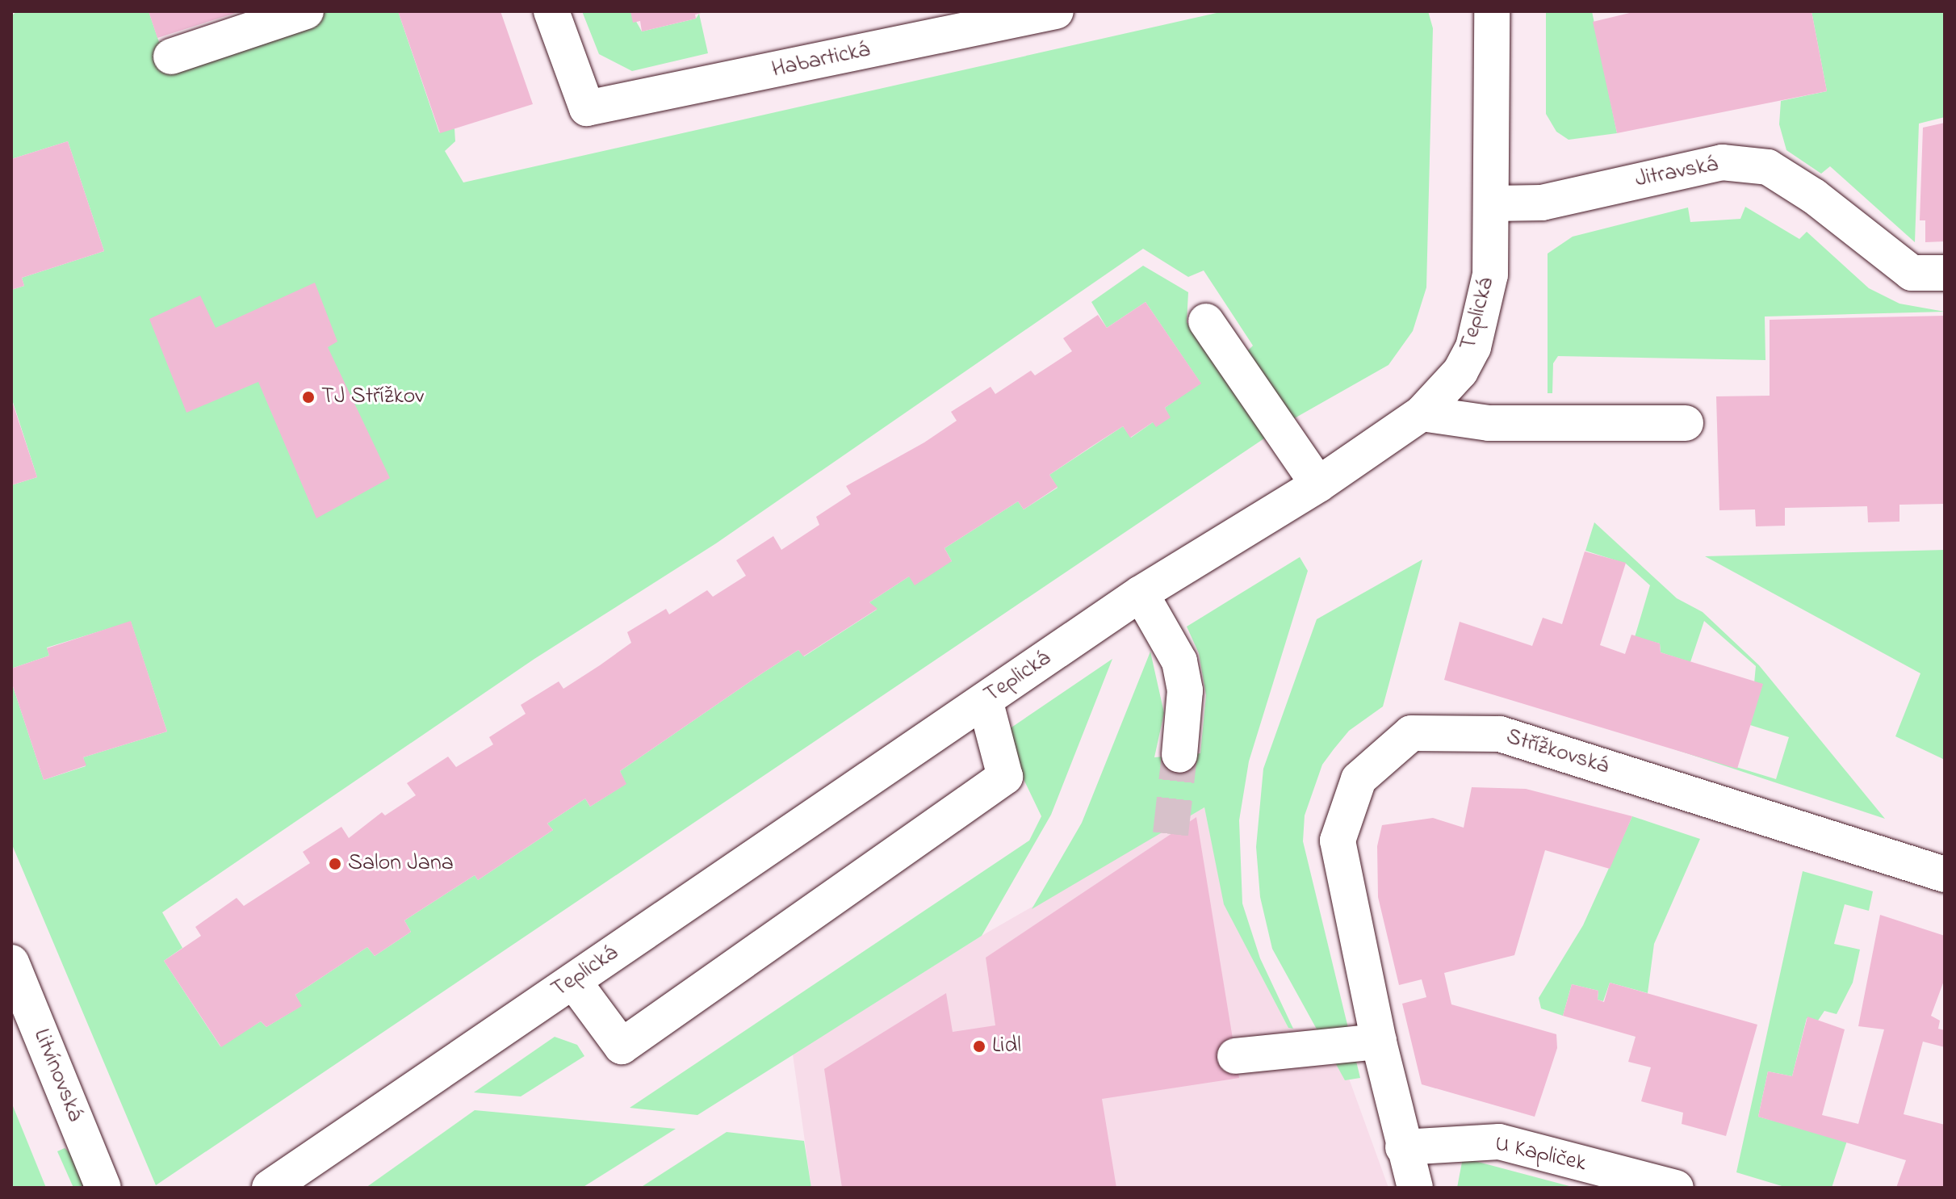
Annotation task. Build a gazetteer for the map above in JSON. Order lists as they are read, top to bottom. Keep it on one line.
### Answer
{"streets":{"street":["Habartická","Jitravská","Teplická","Střížkovská","Litvínovská","U Kapliček"]},"crossings":[["Jitravská","Teplická"],["Střížkovská","U Kapliček"]],"places":["TJ Střížkov","Salon Jana","Lidl"]}
